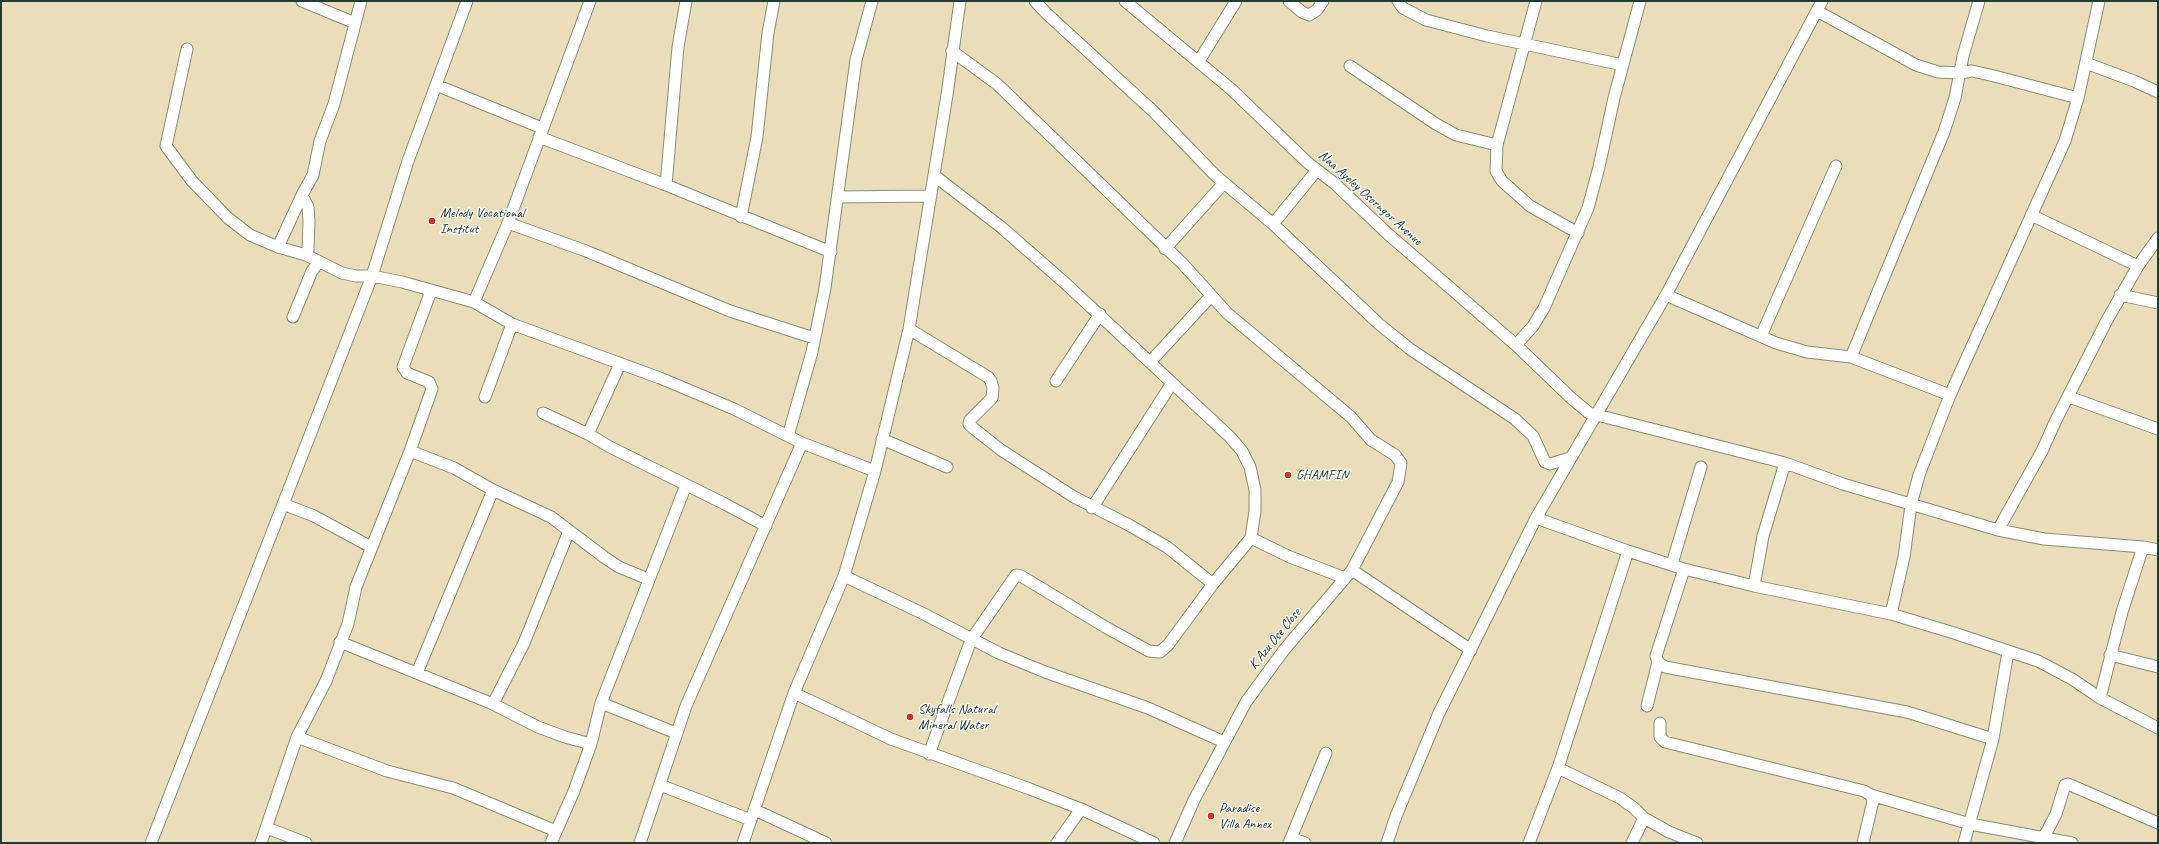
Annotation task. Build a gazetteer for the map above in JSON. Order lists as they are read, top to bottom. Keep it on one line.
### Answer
{"streets":{"street":["Naa Ayeley Osorngor Avenue","K Azu Ose Close"]},"places":["Melody Vocational Institut","GHAMFIN","Skyfalls Natural Mineral Water","Paradise Villa Annex"]}
